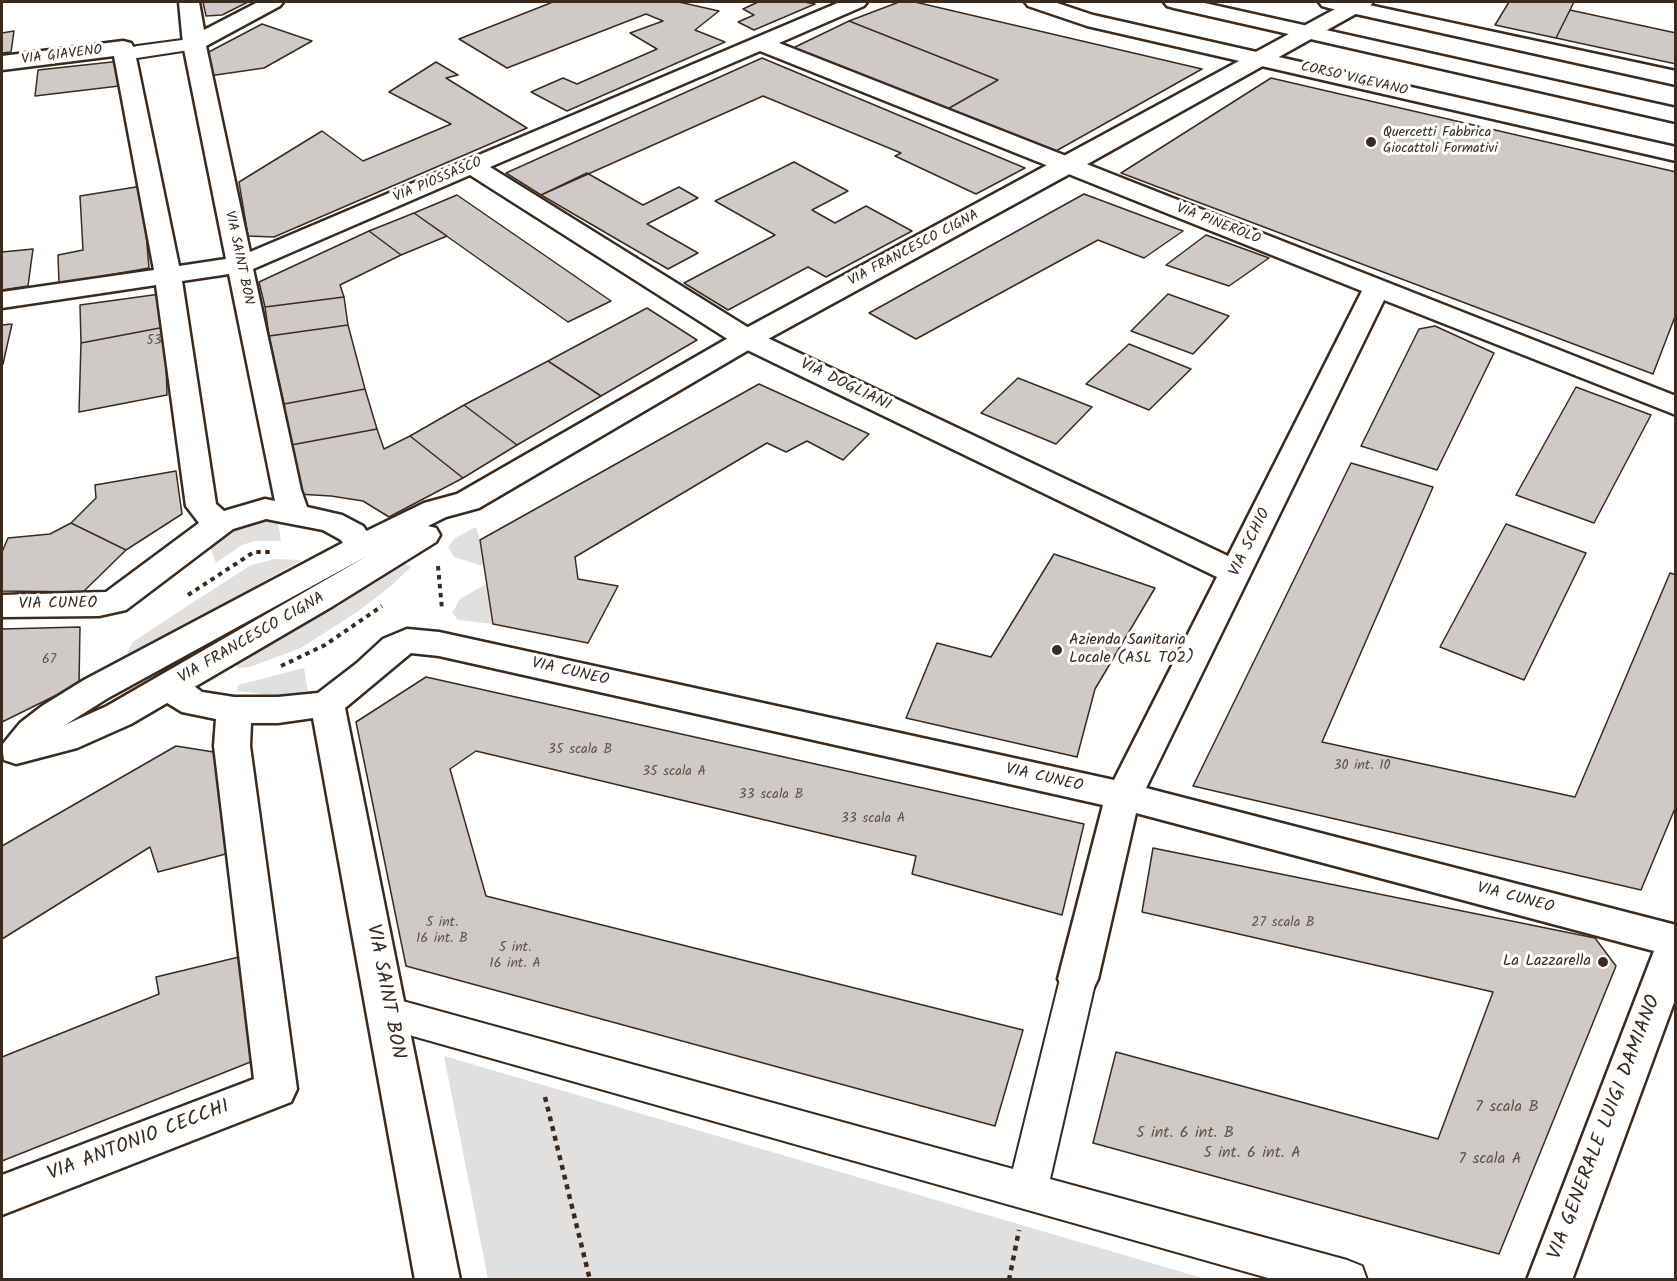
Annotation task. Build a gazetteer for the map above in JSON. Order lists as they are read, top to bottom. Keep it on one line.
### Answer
{"streets":{"street":["VIA GIAVENO","CORSO VIGEVANO","VIA PIOSSASCO","VIA PINEROLO","VIA FRANCESCO CIGNA","VIA SAINT BON","VIA DOGLIANI","VIA SCHIO","VIA CUNEO","VIA GENERALE LUIGI DAMIANO","VIA ANTONIO CECCHI"]},"crossings":[["CORSO VIGEVANO","VIA FRANCESCO CIGNA"],["VIA PIOSSASCO","VIA PINEROLO"],["VIA PIOSSASCO","VIA SAINT BON"],["VIA PIOSSASCO","VIA DOGLIANI"],["VIA PINEROLO","VIA FRANCESCO CIGNA"],["VIA PINEROLO","VIA SCHIO"],["VIA FRANCESCO CIGNA","VIA DOGLIANI"],["VIA SAINT BON","VIA CUNEO"],["VIA DOGLIANI","VIA SCHIO"],["VIA SCHIO","VIA CUNEO"],["VIA CUNEO","VIA GENERALE LUIGI DAMIANO"]],"places":["Quercetti Fabbrica Giocattoli Formativi","Azienda Sanitaria Locale (ASL TO2)","La Lazzarella"],"house_numbers":["53","67","35 scala B","30 int. 10","35 scala A","33 scala B","33 scala A","5 int. 16 int. B","27 scala B","5 int. 16 int. A","7 scala B","5 int. 6 int. B","5 int. 6 int. A","7 scala A"]}
